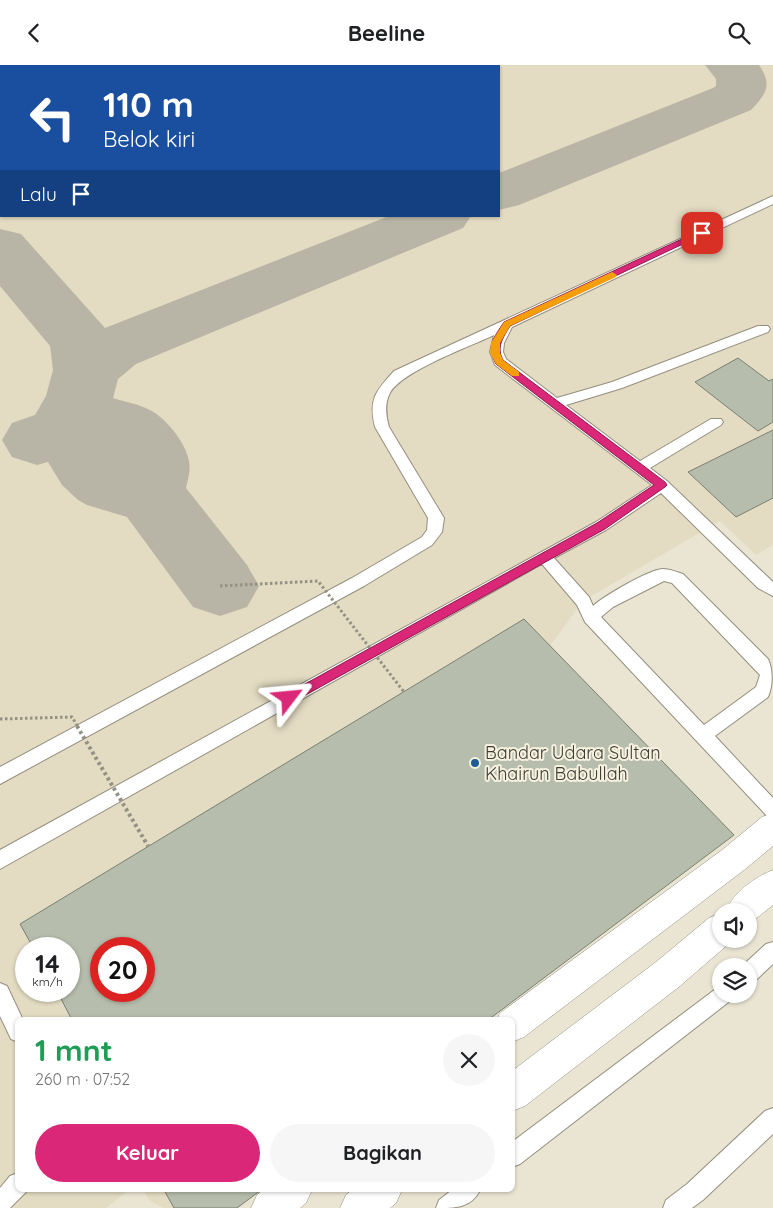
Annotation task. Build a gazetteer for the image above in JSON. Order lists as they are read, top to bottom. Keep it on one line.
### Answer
{"places":["Bandar Udara Sultan Khairun Babullah"],"page":{"header":"Beeline","turn":["110 m","Belok kiri"],"then":"Lalu","speed":"14 km/h","limit":"20","heading":["1 mnt","260 m · 07:52"],"buttons":["Keluar","Bagikan"]}}
